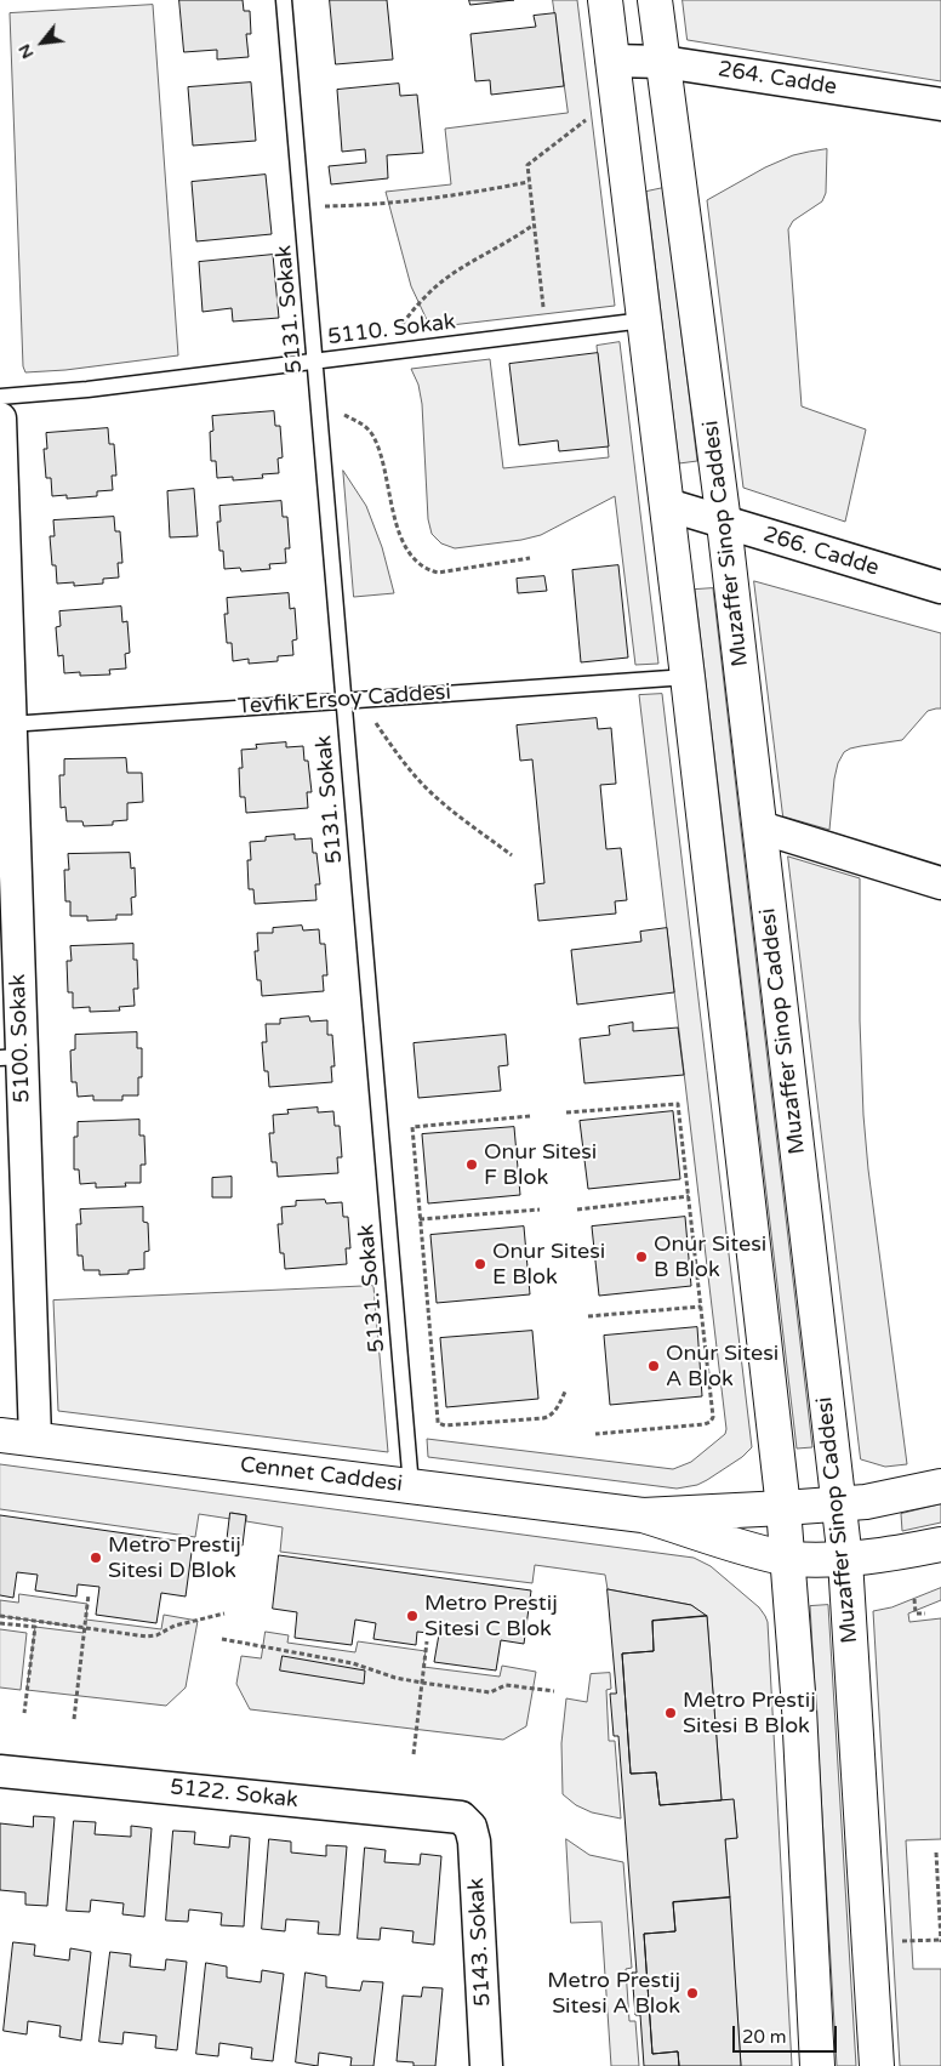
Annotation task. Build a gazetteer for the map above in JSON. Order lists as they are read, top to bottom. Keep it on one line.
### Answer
{"streets":{"main road":["Muzaffer Sinop Caddesi","Cennet Caddesi"],"street":["264. Cadde","266. Cadde","5100. Sokak","5122. Sokak","5143. Sokak"],"lane":["5131. Sokak","5110. Sokak","Tevfik Ersoy Caddesi"]},"crossings":[["264. Cadde","Muzaffer Sinop Caddesi"],["5131. Sokak","5110. Sokak"],["5131. Sokak","Tevfik Ersoy Caddesi"],["5131. Sokak","Cennet Caddesi"],["Muzaffer Sinop Caddesi","266. Cadde"],["Muzaffer Sinop Caddesi","Cennet Caddesi"],["Tevfik Ersoy Caddesi","5100. Sokak"],["5100. Sokak","Cennet Caddesi"],["5122. Sokak","5143. Sokak"]],"places":["Onur Sitesi F Blok","Onur Sitesi B Blok","Onur Sitesi E Blok","Onur Sitesi A Blok","Metro Prestij Sitesi D Blok","Metro Prestij Sitesi C Blok","Metro Prestij Sitesi B Blok","Metro Prestij Sitesi A Blok"],"scale_bar":"20 m","north":"bottom left"}
